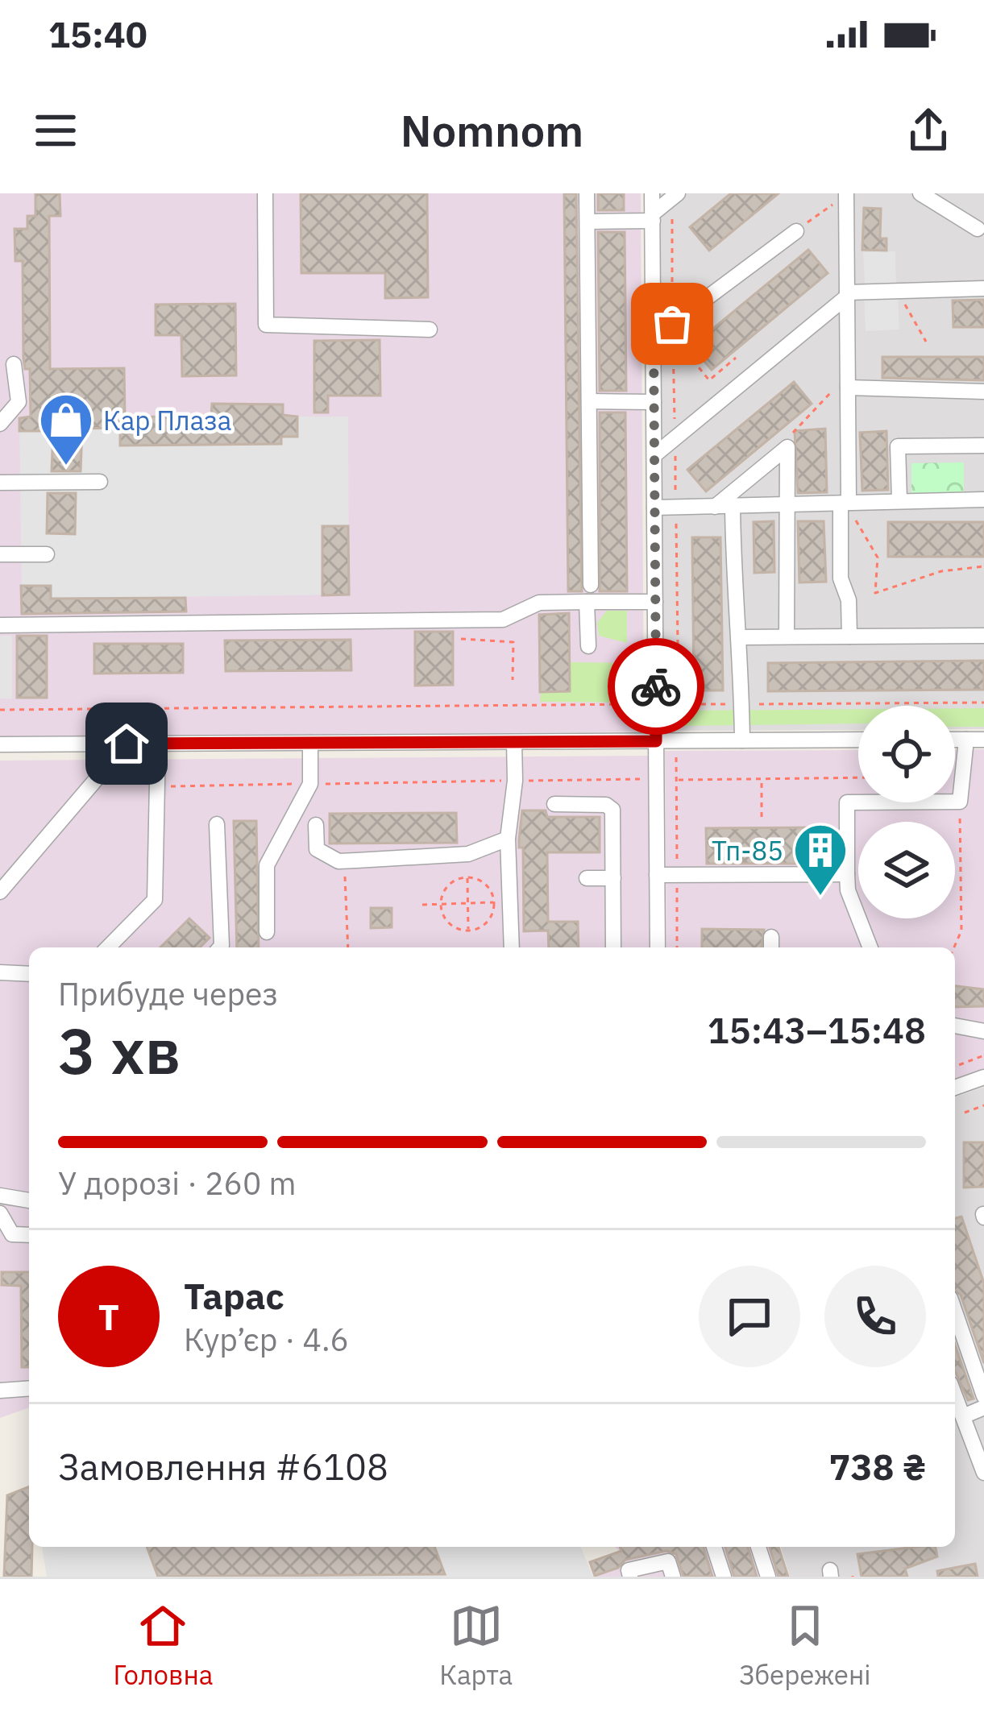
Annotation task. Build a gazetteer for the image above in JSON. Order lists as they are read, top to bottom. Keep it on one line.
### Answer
{"places":{"shop":["Кар Плаза"],"building":["Тп-85"]},"page":{"status":"15:40","header":"Nomnom","heading":["3 хв","Прибуде через","15:43–15:48"],"panel":["Тарас","Кур’єр · 4.6","Замовлення #6108","738 ₴"],"bar":"У дорозі · 260 m","round":"Т","tabs":["Головна","Карта","Збережені"]}}
